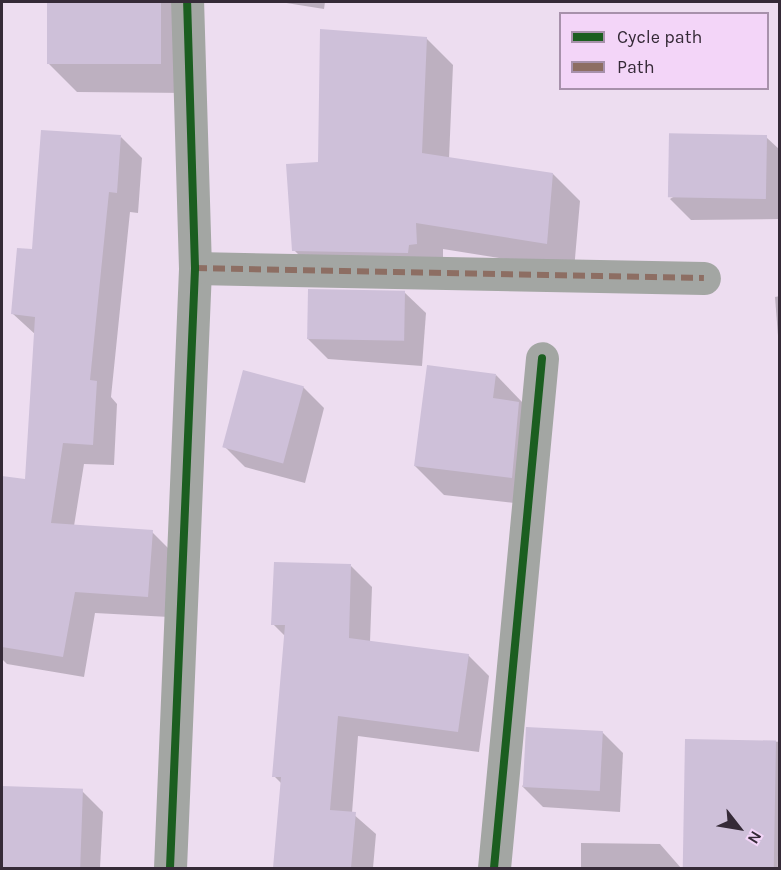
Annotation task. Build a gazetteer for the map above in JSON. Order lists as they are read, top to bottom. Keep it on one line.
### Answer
{"legend":["Cycle path","Path"],"north":"bottom right"}
